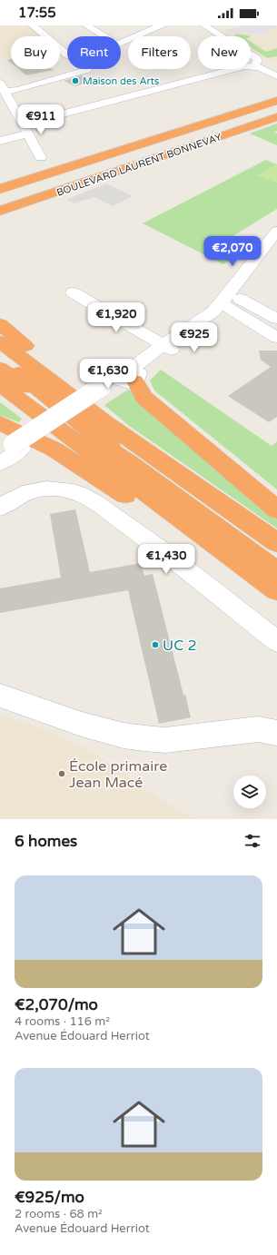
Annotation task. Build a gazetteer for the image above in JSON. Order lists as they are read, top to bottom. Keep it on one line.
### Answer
{"streets":{"highway":["BOULEVARD LAURENT BONNEVAY"]},"places":["Maison des Arts","UC 2","École primaire Jean Macé"],"page":{"status":"17:55","chip":["Buy","Rent","Filters","New"],"price":["€911","€2,070","€1,920","€925","€1,630","€1,430"],"heading":"6 homes","list":[{"name":"€2,070/mo","note":"4 rooms · 116 m² · Avenue Édouard Herriot"},{"name":"€925/mo","note":"2 rooms · 68 m² · Avenue Édouard Herriot"}]}}
